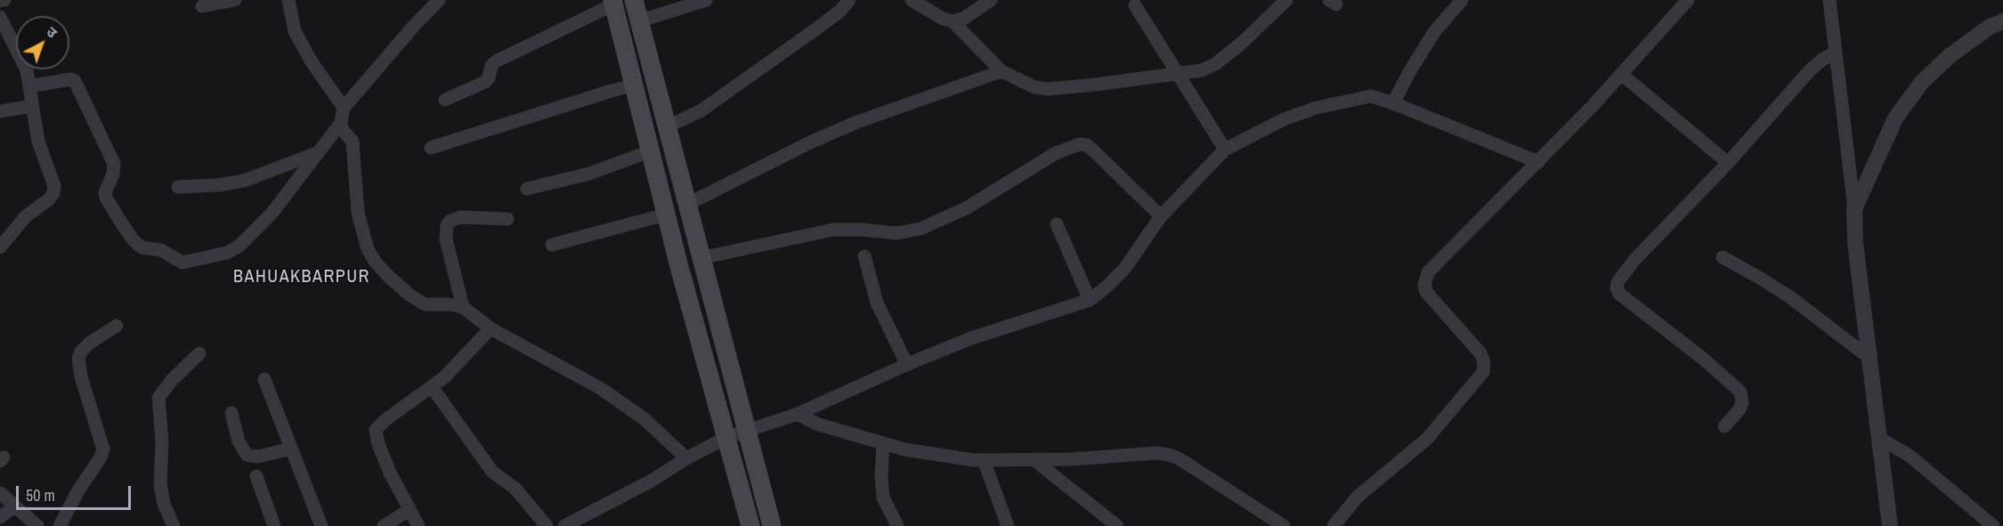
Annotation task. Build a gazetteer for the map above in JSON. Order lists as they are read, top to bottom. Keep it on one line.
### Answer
{"districts":["BAHUAKBARPUR"],"scale_bar":"50 m","north":"top right"}
